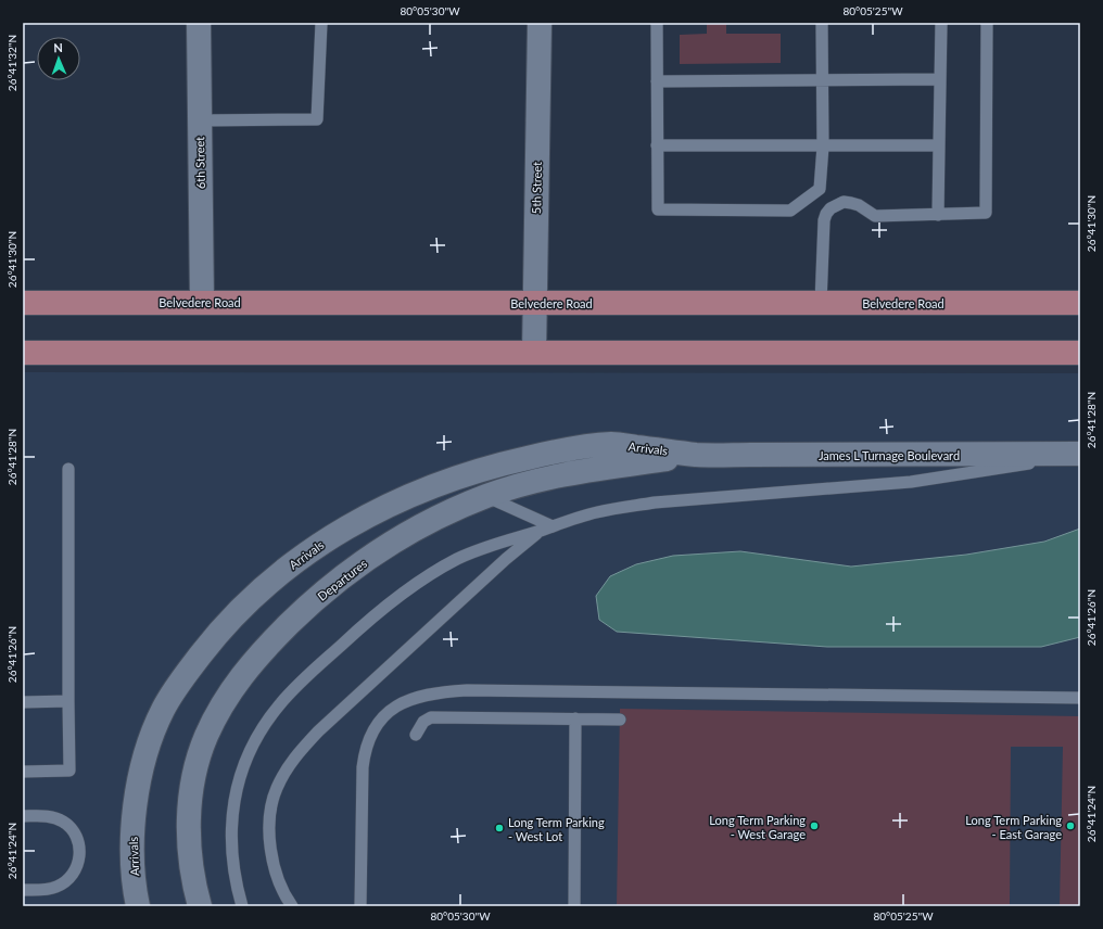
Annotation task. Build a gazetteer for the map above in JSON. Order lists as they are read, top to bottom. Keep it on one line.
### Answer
{"streets":{"main road":["Belvedere Road"],"street":["6th Street","5th Street","Arrivals","James L Turnage Boulevard","Departures"]},"crossings":[["6th Street","Belvedere Road"],["5th Street","Belvedere Road"],["Arrivals","James L Turnage Boulevard"],["Arrivals","Departures"],["James L Turnage Boulevard","Departures"]],"places":["Long Term Parking - West Garage","Long Term Parking - East Garage","Long Term Parking - West Lot"],"north":"top","coordinates":["80°05'30\"W","80°05'25\"W","26°41'32\"N","26°41'30\"N","26°41'28\"N","26°41'26\"N","26°41'24\"N"]}
